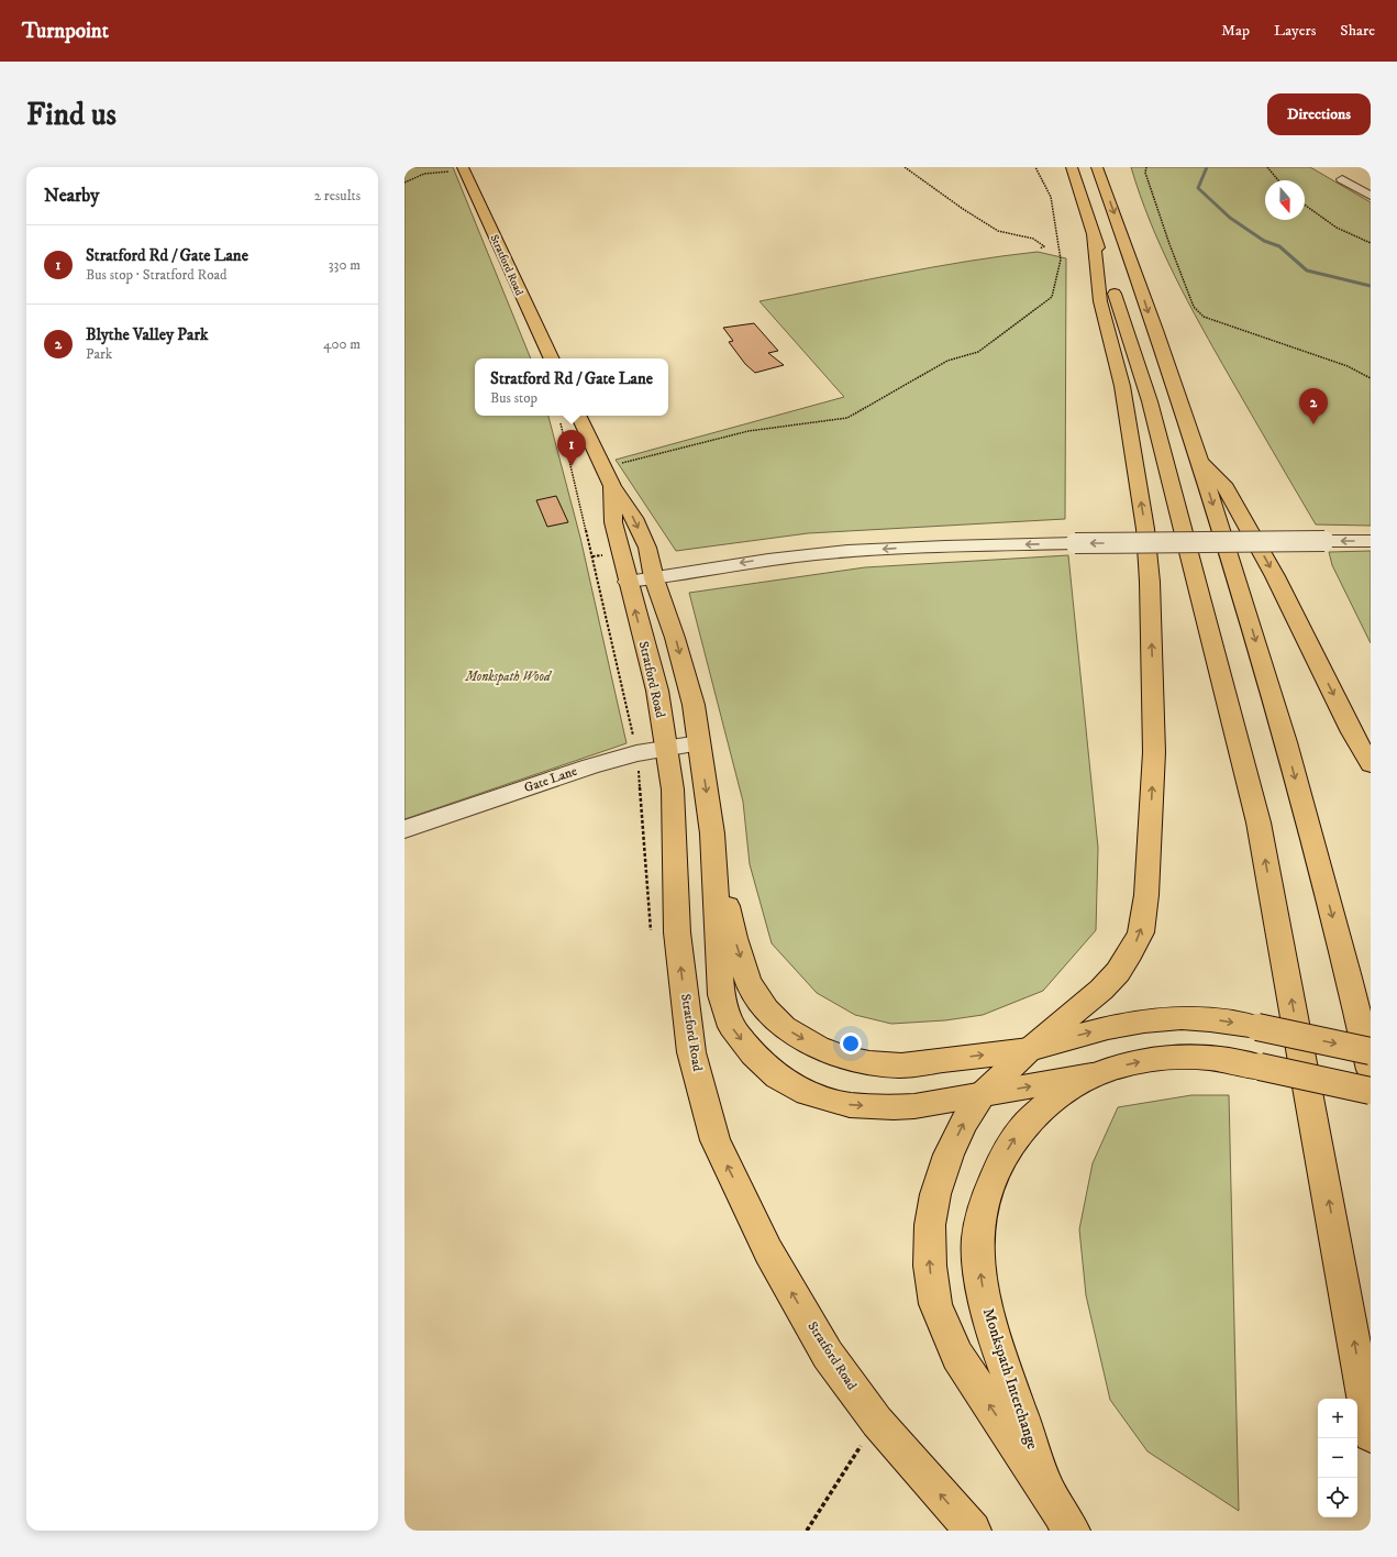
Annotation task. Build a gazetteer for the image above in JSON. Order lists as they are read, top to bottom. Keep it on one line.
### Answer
{"streets":{"main road":["Stratford Road","Monkspath Interchange"],"street":["Gate Lane"]},"crossings":[["Stratford Road","Gate Lane"],["Stratford Road","Monkspath Interchange"]],"parks":["Monkspath Wood"],"north":"bottom","page":{"header":"Turnpoint","nav":["Map","Layers","Share"],"buttons":"Directions","title":"Find us","heading":["Nearby","2 results"],"list":[{"mark":"1","name":"Stratford Rd / Gate Lane","note":"Bus stop · Stratford Road","value":"330 m"},{"mark":"2","name":"Blythe Valley Park","note":"Park","value":"400 m"}],"popup":["Stratford Rd / Gate Lane","Bus stop"],"pins":["2","1"],"map_buttons":["+","−"]}}
